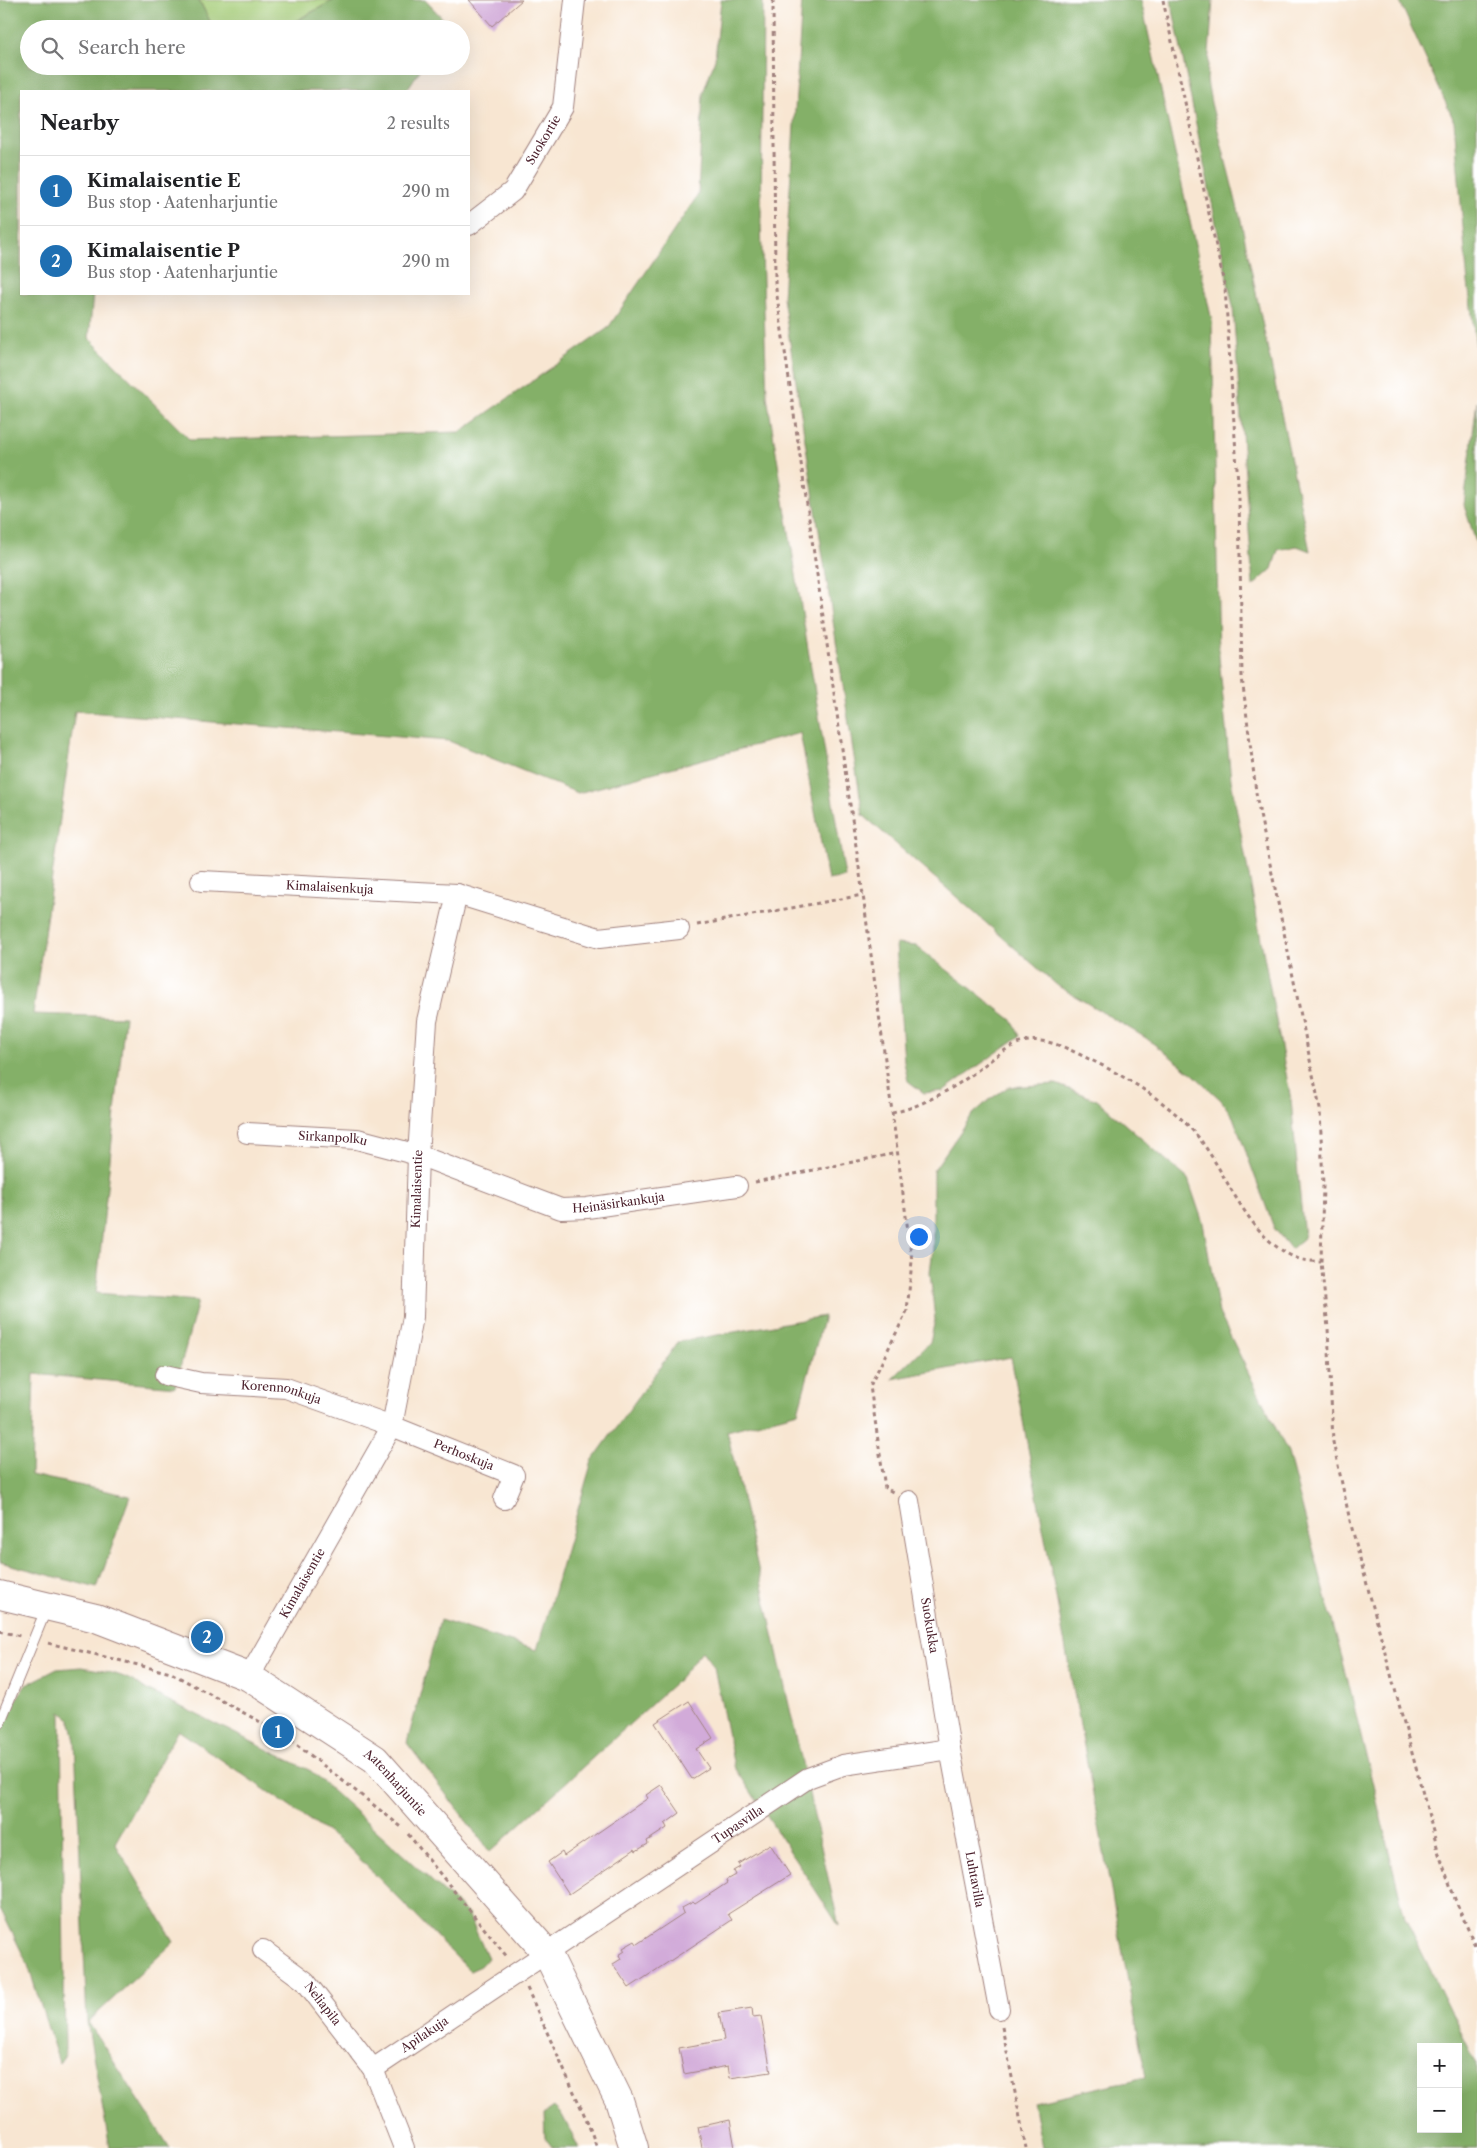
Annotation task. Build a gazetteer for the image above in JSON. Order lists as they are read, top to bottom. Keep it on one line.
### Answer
{"streets":{"street":["Suokortie","Kimalaisenkuja","Sirkanpolku","Kimalaisentie","Heinäsirkankuja","Korennonkuja","Perhoskuja","Suokukka","Aatenharjuntie","Tupasvilla","Luhtavilla","Neliapila","Apilakuja"]},"crossings":[["Kimalaisenkuja","Kimalaisentie"],["Sirkanpolku","Kimalaisentie"],["Sirkanpolku","Heinäsirkankuja"],["Kimalaisentie","Heinäsirkankuja"],["Kimalaisentie","Korennonkuja"],["Kimalaisentie","Perhoskuja"],["Kimalaisentie","Aatenharjuntie"],["Korennonkuja","Perhoskuja"],["Suokukka","Tupasvilla"],["Suokukka","Luhtavilla"],["Aatenharjuntie","Tupasvilla"],["Aatenharjuntie","Apilakuja"],["Tupasvilla","Luhtavilla"],["Tupasvilla","Apilakuja"],["Neliapila","Apilakuja"]],"page":{"search":"Search here","heading":["Nearby","2 results"],"list":[{"mark":"1","name":"Kimalaisentie E","note":"Bus stop · Aatenharjuntie","value":"290 m"},{"mark":"2","name":"Kimalaisentie P","note":"Bus stop · Aatenharjuntie","value":"290 m"}],"pins":["2","1"],"map_buttons":["+","−"]}}
